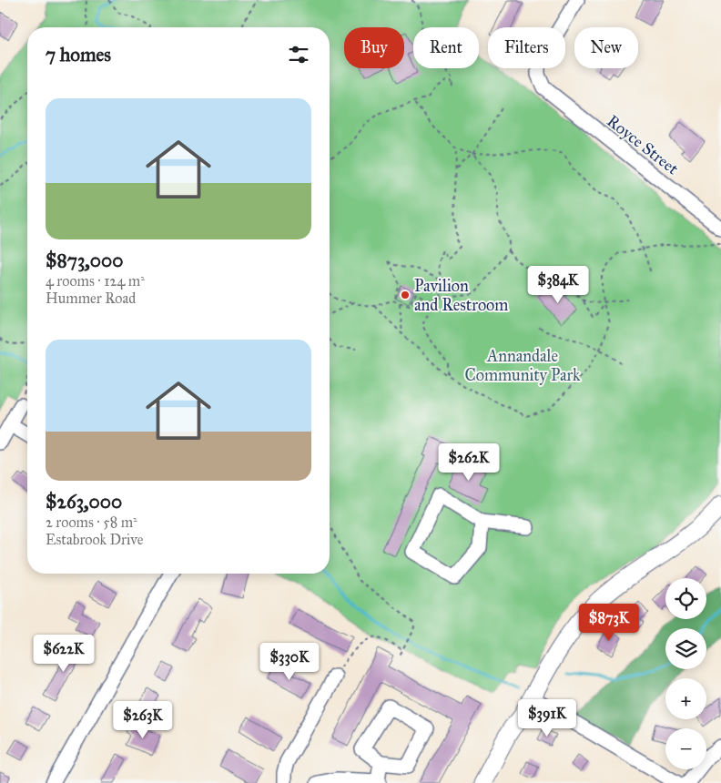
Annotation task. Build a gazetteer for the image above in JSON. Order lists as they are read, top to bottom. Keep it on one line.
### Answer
{"streets":{"street":["Royce Street"]},"parks":["Annandale Community Park"],"places":["Pavilion and Restroom"],"page":{"chip":["Buy","Rent","Filters","New"],"heading":"7 homes","list":[{"name":"$873,000","note":"4 rooms · 124 m² · Hummer Road"},{"name":"$263,000","note":"2 rooms · 58 m² · Estabrook Drive"}],"price":["$384K","$262K","$873K","$622K","$330K","$391K","$263K"],"map_buttons":["+","−"]}}
